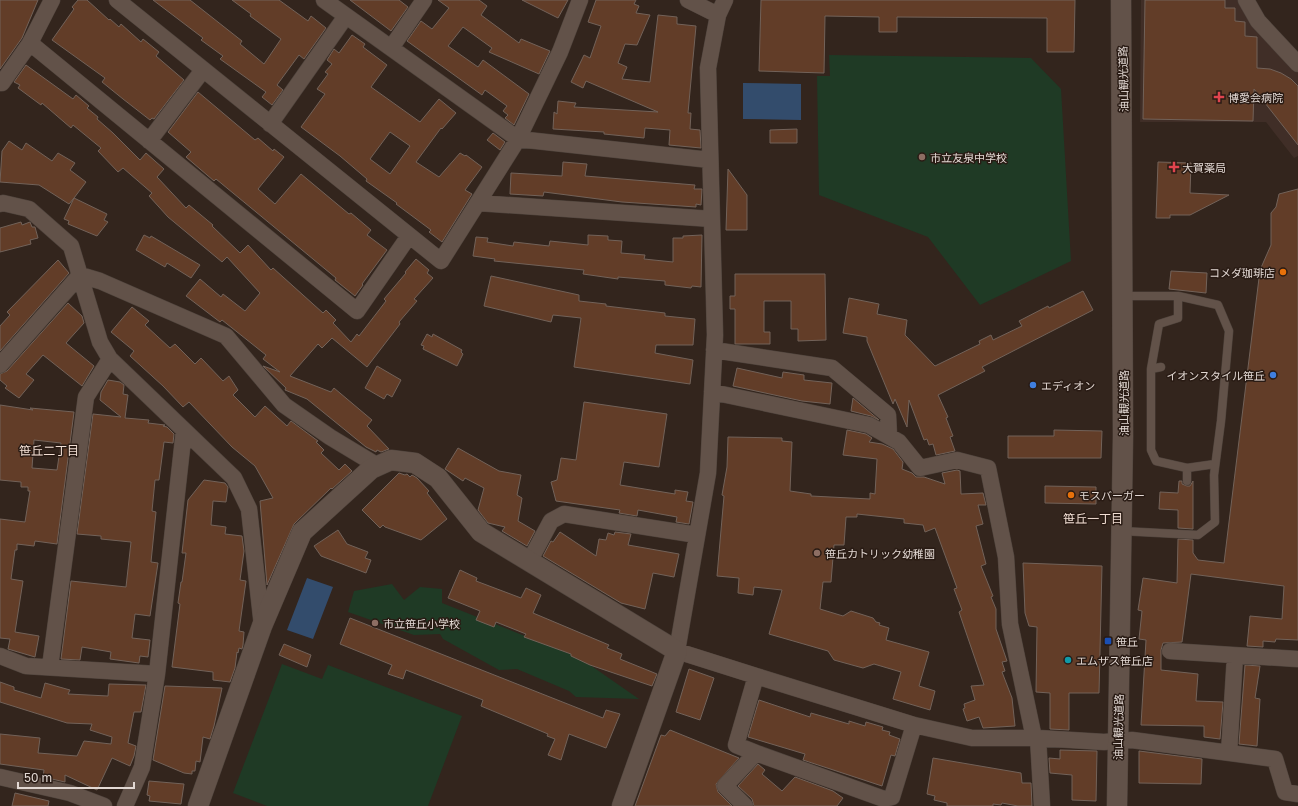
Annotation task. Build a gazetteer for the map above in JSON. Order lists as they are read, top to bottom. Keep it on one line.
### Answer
{"streets":{"street":["油山観光道路"]},"districts":["笹丘二丁目","笹丘一丁目"],"places":{"health":["博愛会病院","大賀薬局"],"other":["市立友泉中学校","コメダ珈琲店","イオンスタイル笹丘","エディオン","モスバーガー","笹丘カトリック幼稚園","市立笹丘小学校","エムザス笹丘店"],"transit":["笹丘"]},"scale_bar":"50 m"}
